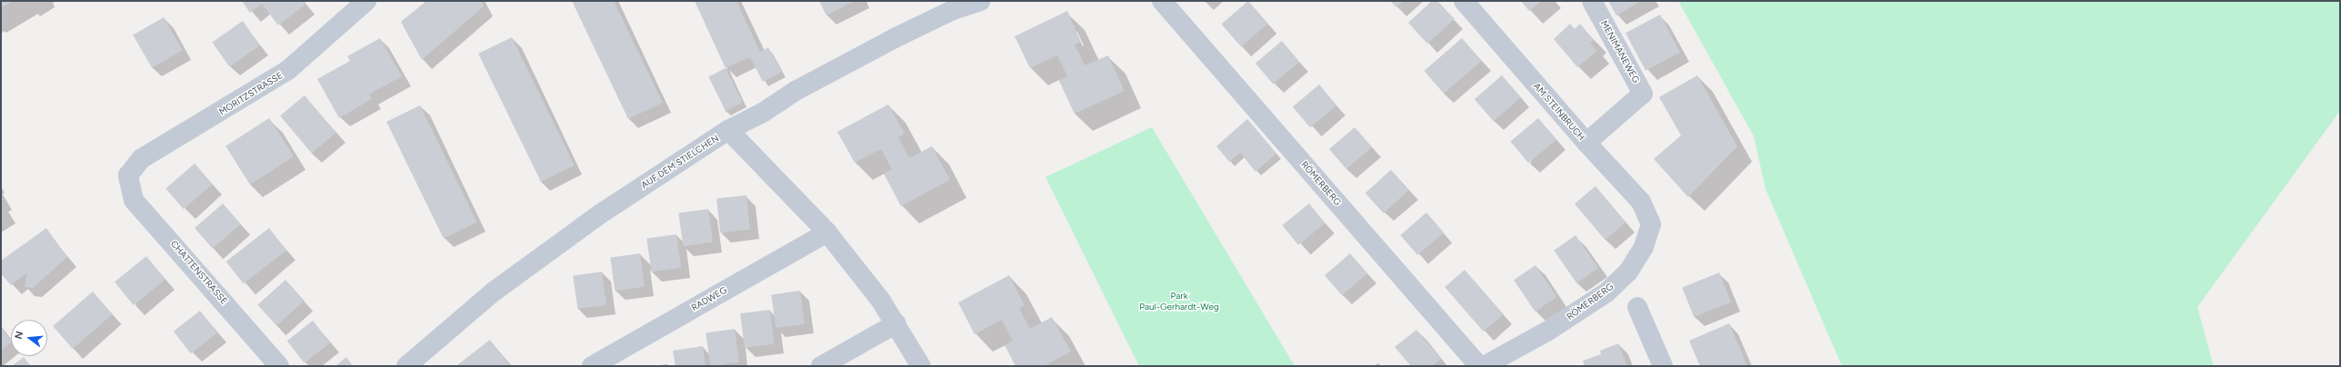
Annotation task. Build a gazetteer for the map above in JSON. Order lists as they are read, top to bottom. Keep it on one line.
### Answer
{"streets":{"street":["MENIMANEWEG","MORITZSTRASSE","AM STEINBRUCH","AUF DEM STIELCHEN","RÖMERBERG","CHATTENSTRASSE","RADWEG"]},"crossings":[["MENIMANEWEG","AM STEINBRUCH"],["MORITZSTRASSE","CHATTENSTRASSE"],["AM STEINBRUCH","RÖMERBERG"]],"parks":["Park Paul-Gerhardt-Weg"],"north":"left"}
